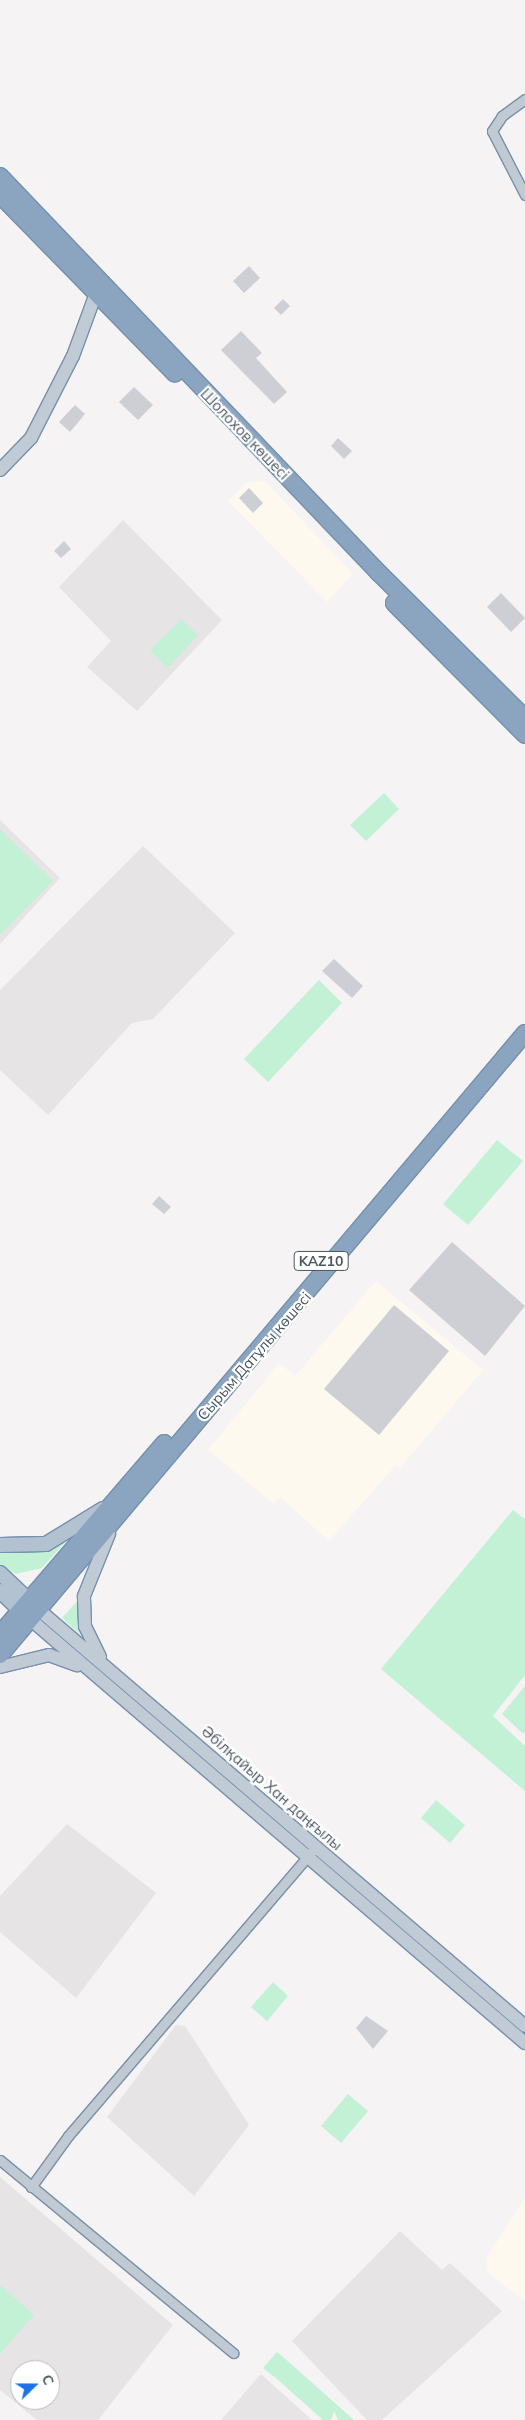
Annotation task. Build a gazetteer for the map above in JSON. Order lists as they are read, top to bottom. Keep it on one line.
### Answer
{"streets":{"highway":["Шолохов көшесі","KAZ10","Сырым Датұлы көшесі"],"main road":["Әбілқайыр Хан даңғылы"]},"crossings":[["Сырым Датұлы көшесі","Әбілқайыр Хан даңғылы"]],"north":"right"}
